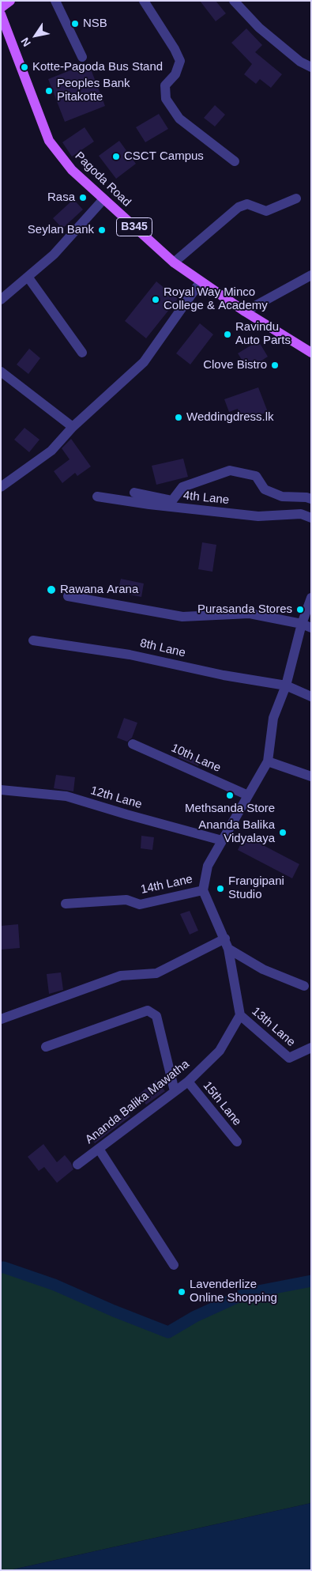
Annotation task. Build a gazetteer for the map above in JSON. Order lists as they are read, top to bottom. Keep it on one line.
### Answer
{"streets":{"main road":["Pagoda Road","B345"],"street":["4th Lane","8th Lane","10th Lane","12th Lane","14th Lane","13th Lane","Ananda Balika Mawatha","15th Lane"]},"crossings":[["13th Lane","Ananda Balika Mawatha"],["Ananda Balika Mawatha","15th Lane"]],"places":["NSB","Kotte-Pagoda Bus Stand","Peoples Bank Pitakotte","CSCT Campus","Rasa","Seylan Bank","Royal Way Minco College & Academy","Ravindu Auto Parts","Clove Bistro","Weddingdress.lk","Rawana Arana","Purasanda Stores","Methsanda Store","Ananda Balika Vidyalaya","Frangipani Studio","Lavenderlize Online Shopping"],"north":"bottom left"}
